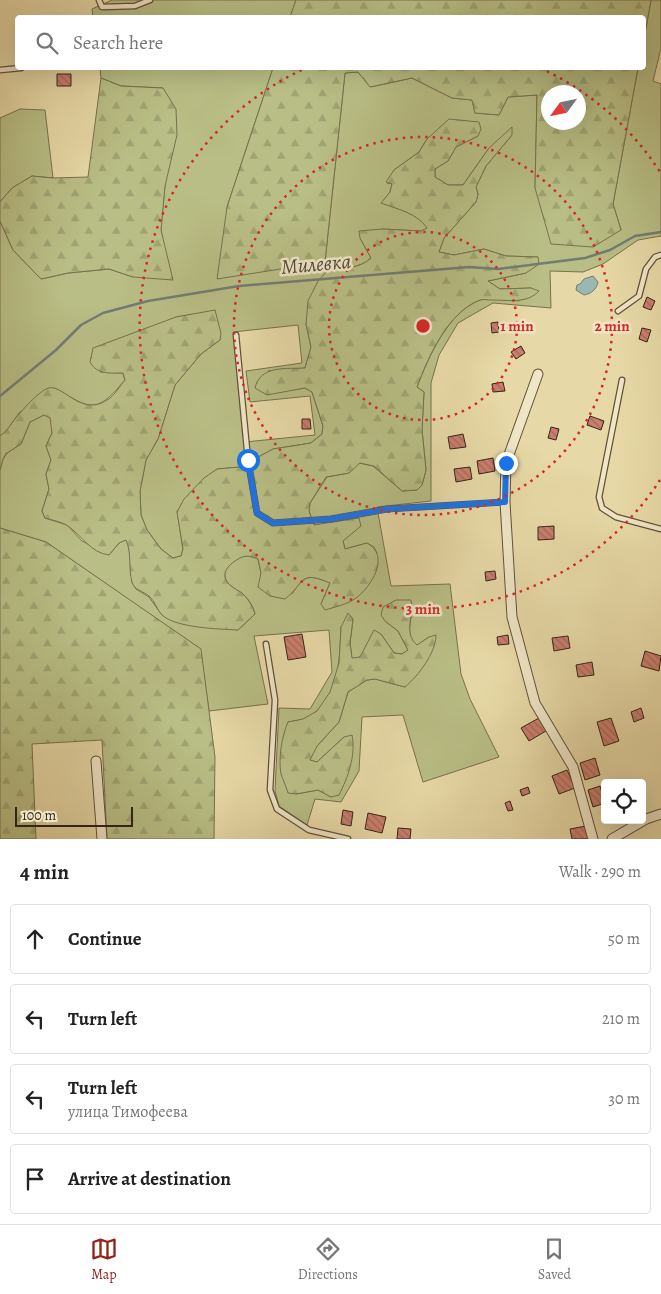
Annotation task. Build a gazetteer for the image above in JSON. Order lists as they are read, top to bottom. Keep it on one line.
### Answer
{"water":["Милевка"],"scale_bar":"100 m","north":"bottom left","page":{"search":"Search here","scale":"100 m","heading":["4 min","Walk · 290 m"],"list":[["Continue","50 m"],["Turn left","210 m"],["Turn left","улица Тимофеева","30 m"],"Arrive at destination"],"nav":["Map","Directions","Saved"]},"rings":["1 min","2 min","3 min"]}
